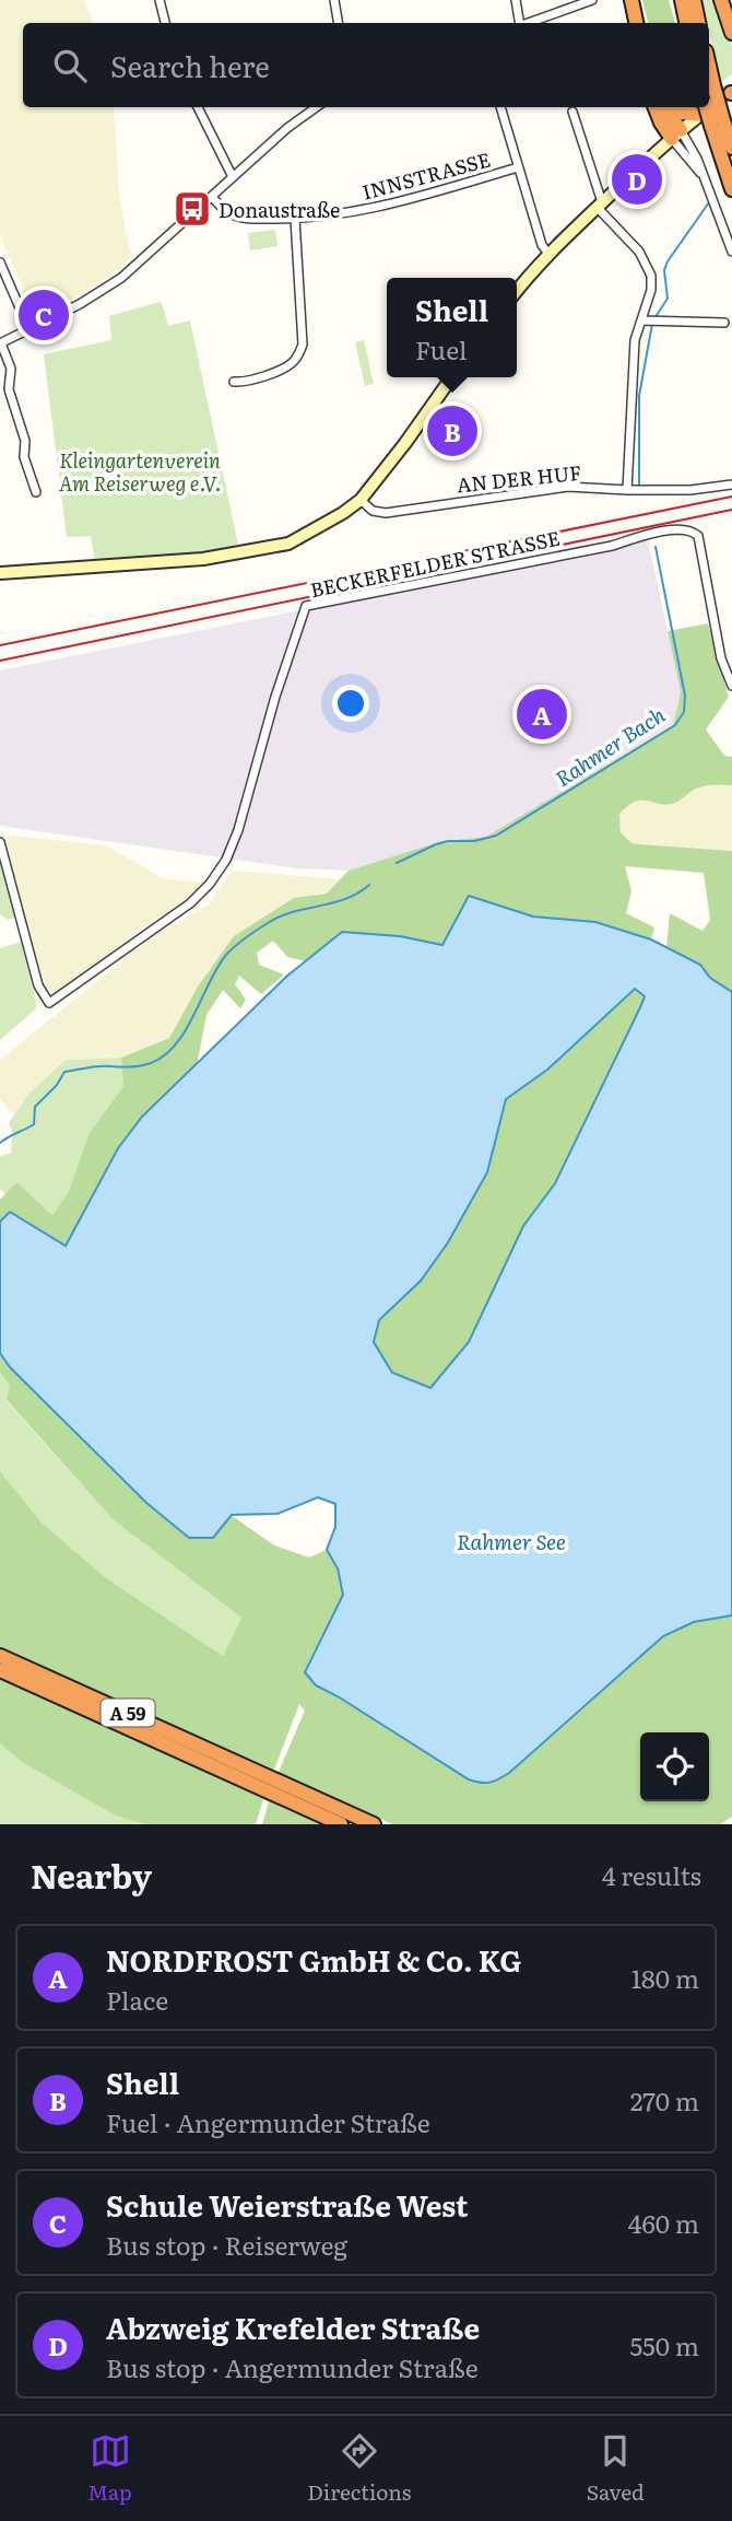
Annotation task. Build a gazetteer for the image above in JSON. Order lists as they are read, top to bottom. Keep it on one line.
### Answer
{"streets":{"highway":["A 59"],"street":["INNSTRASSE","AN DER HUF","BECKERFELDER STRASSE"]},"water":["Rahmer Bach","Rahmer See"],"parks":["Kleingartenverein Am Reiserweg e.V."],"places":{"bus stop":["Donaustraße"]},"page":{"search":"Search here","pins":["D","C","B","A"],"popup":["Shell","Fuel"],"heading":["Nearby","4 results"],"list":[{"mark":"A","name":"NORDFROST GmbH & Co. KG","note":"Place","value":"180 m"},{"mark":"B","name":"Shell","note":"Fuel · Angermunder Straße","value":"270 m"},{"mark":"C","name":"Schule Weierstraße West","note":"Bus stop · Reiserweg","value":"460 m"},{"mark":"D","name":"Abzweig Krefelder Straße","note":"Bus stop · Angermunder Straße","value":"550 m"}],"nav":["Map","Directions","Saved"]}}
